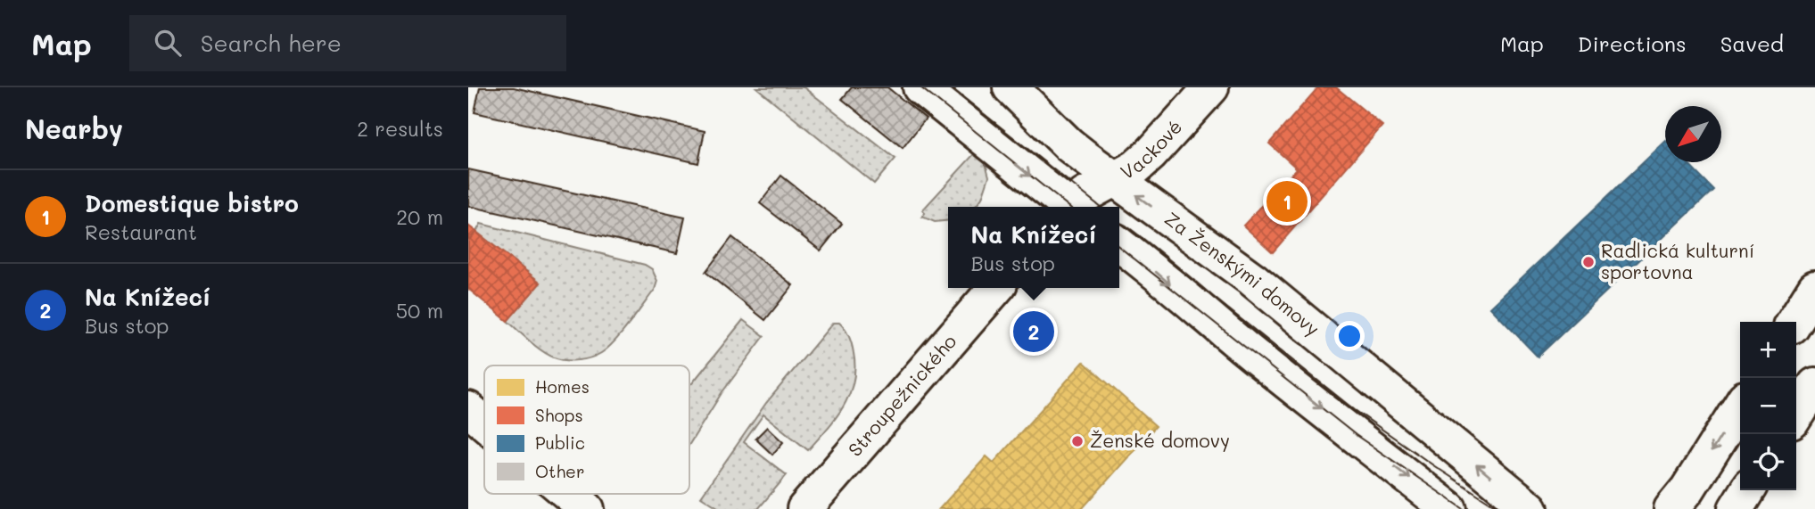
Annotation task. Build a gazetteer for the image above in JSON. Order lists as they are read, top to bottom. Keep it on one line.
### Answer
{"streets":{"street":["Vackové","Za Ženskými domovy","Stroupežnického"]},"crossings":[["Vackové","Za Ženskými domovy"]],"places":["Radlická kulturní sportovna","Ženské domovy"],"legend":["Homes","Shops","Public","Other"],"north":"bottom left","page":{"header":"Map","search":"Search here","nav":["Map","Directions","Saved"],"heading":["Nearby","2 results"],"list":[{"mark":"1","name":"Domestique bistro","note":"Restaurant","value":"20 m"},{"mark":"2","name":"Na Knížecí","note":"Bus stop","value":"50 m"}],"pins":["1","2"],"popup":["Na Knížecí","Bus stop"],"map_buttons":["+","−"]}}
